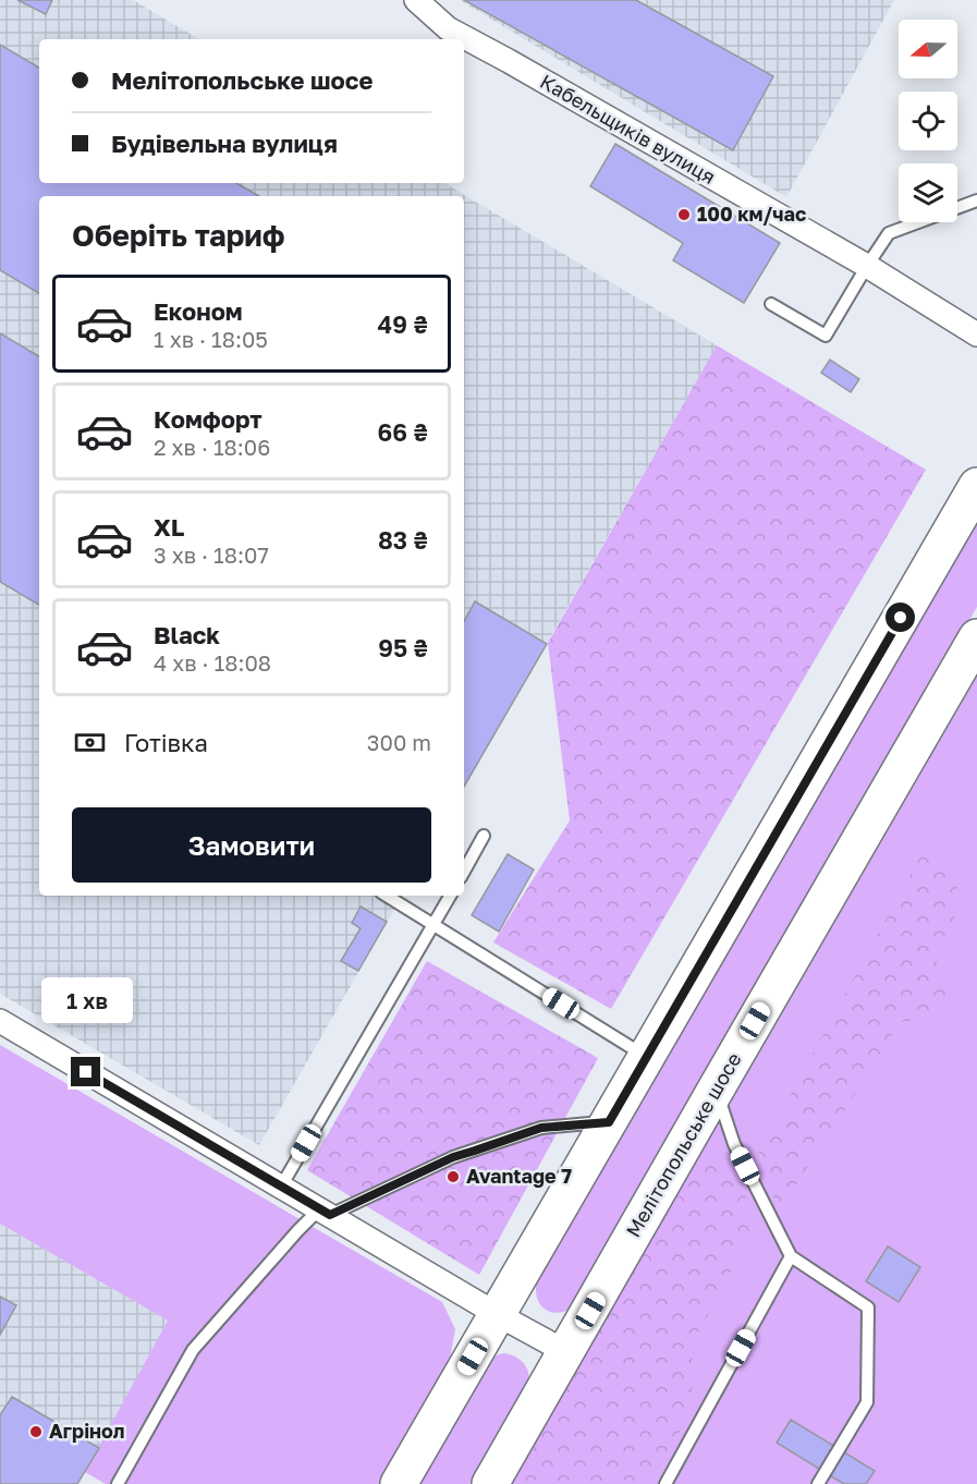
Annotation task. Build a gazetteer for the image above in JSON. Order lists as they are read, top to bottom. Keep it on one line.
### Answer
{"streets":{"main road":["Мелітопольське шосе"],"street":["Кабельщиків вулиця"]},"places":["100 км/час","Avantage 7","Агрінол"],"north":"left","page":{"banner":["Мелітопольське шосе","Будівельна вулиця"],"heading":"Оберіть тариф","list":[{"name":"Економ","note":"1 хв · 18:05","value":"49 ₴"},{"name":"Комфорт","note":"2 хв · 18:06","value":"66 ₴"},{"name":"XL","note":"3 хв · 18:07","value":"83 ₴"},{"name":"Black","note":"4 хв · 18:08","value":"95 ₴"}],"pay":["Готівка","300 m"],"buttons":"Замовити","bubble":"1 хв"}}
